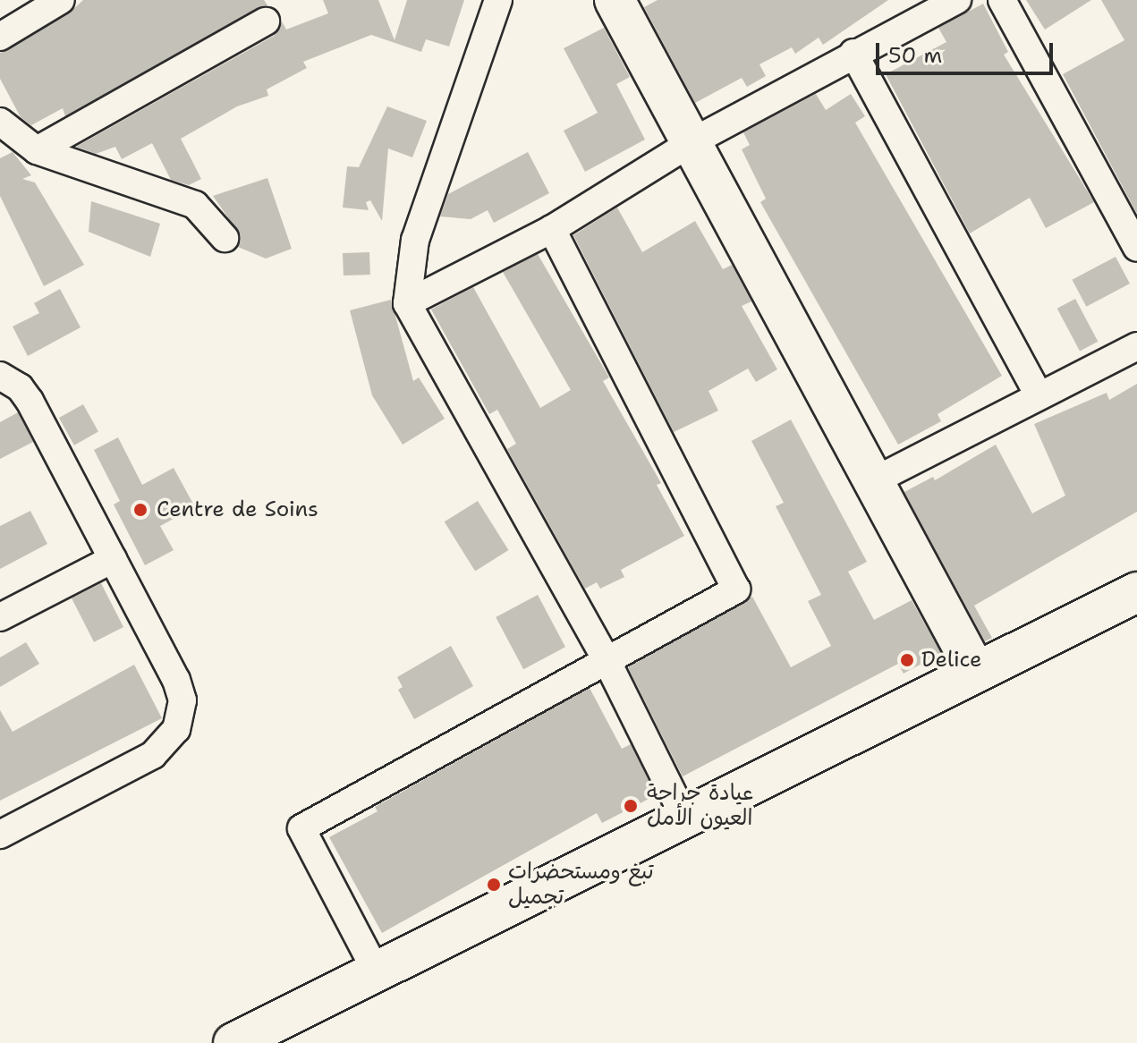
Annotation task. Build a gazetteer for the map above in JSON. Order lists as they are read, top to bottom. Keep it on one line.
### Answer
{"places":["Centre de Soins","Delice","عيادة جراحة العيون الأمل","تبغ ومستحضرات تجميل"],"scale_bar":"50 m"}
